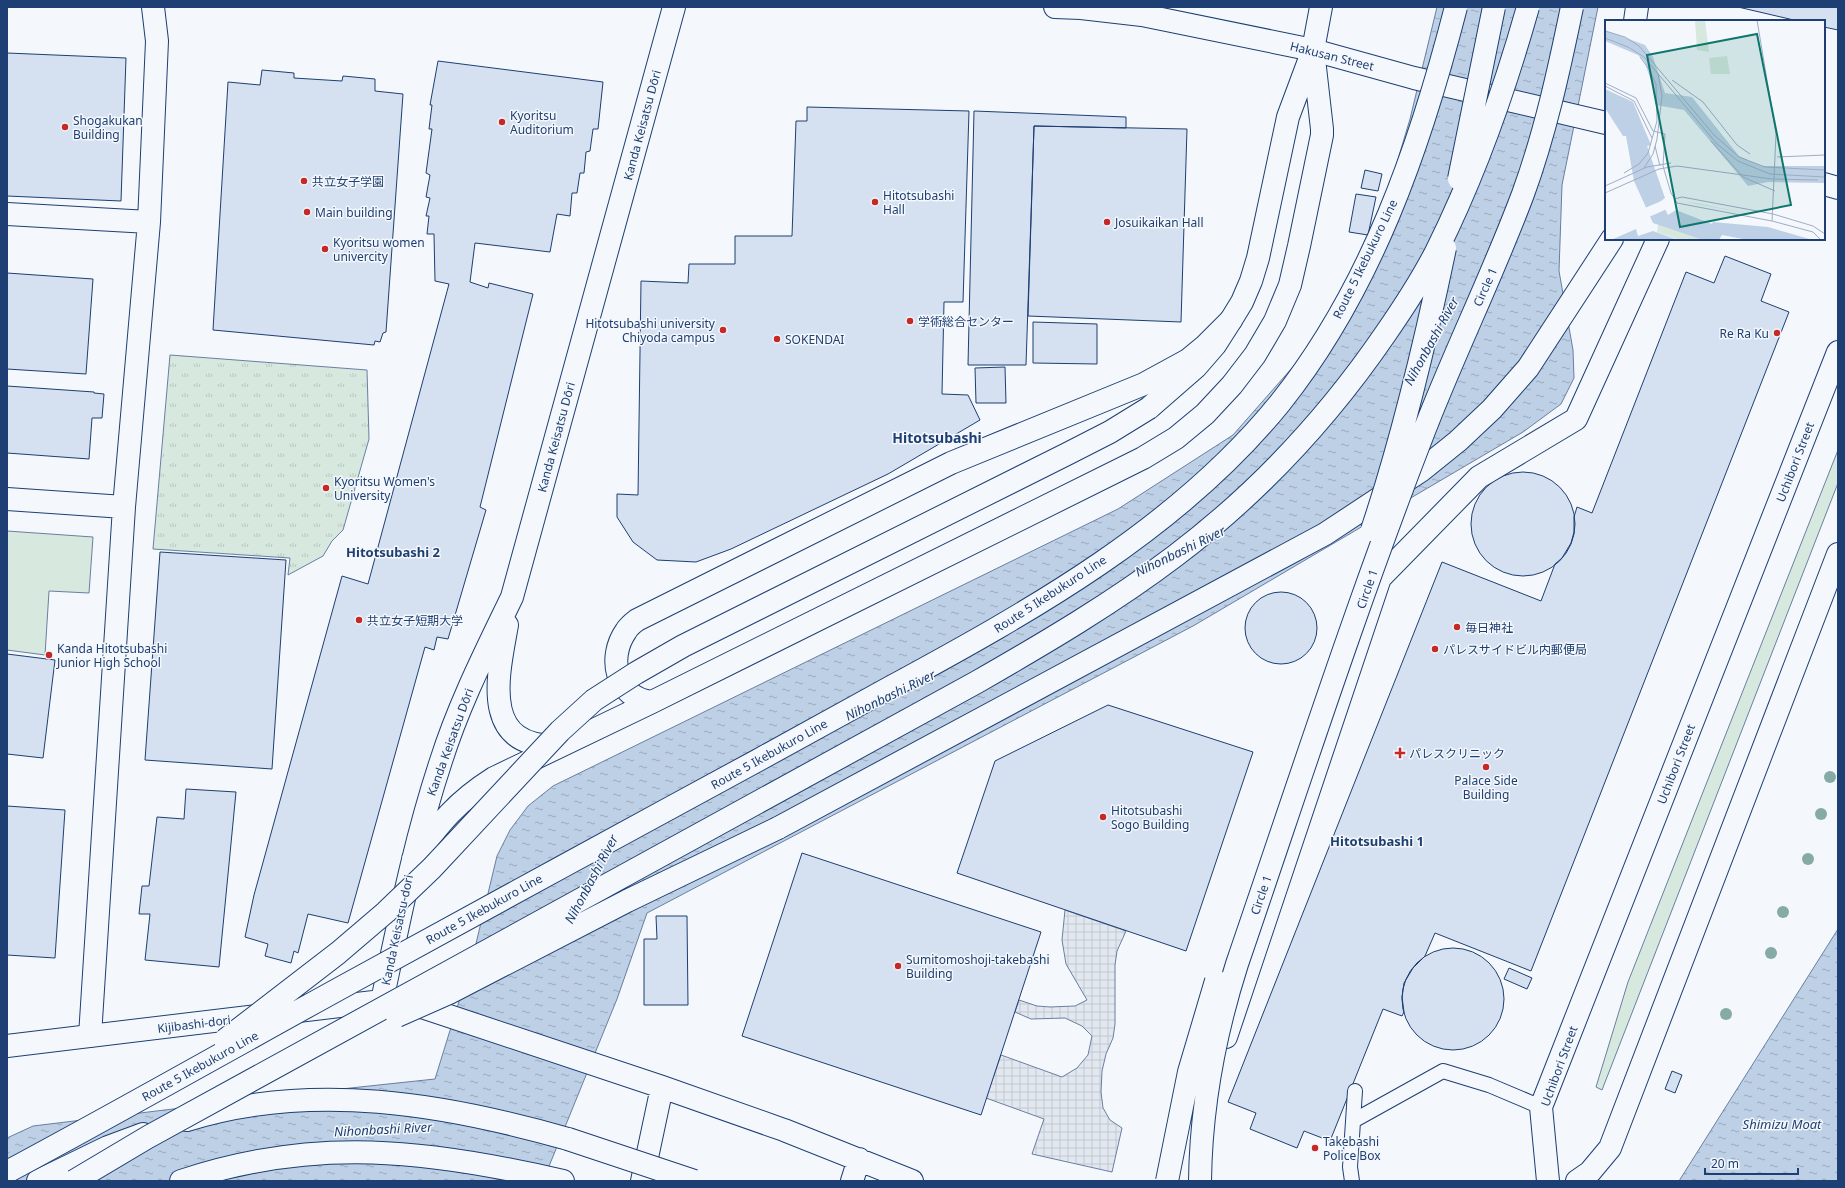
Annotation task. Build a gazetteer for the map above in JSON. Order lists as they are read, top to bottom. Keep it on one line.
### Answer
{"streets":{"main road":["Hakusan Street","Kanda Keisatsu Dōri","Route 5 Ikebukuro Line","Circle 1","Uchibori Street","Kanda Keisatsu-dori","Kijibashi-dori"]},"crossings":[["Kanda Keisatsu Dōri","Kanda Keisatsu-dori"],["Kanda Keisatsu-dori","Kijibashi-dori"]],"districts":["Hitotsubashi","Hitotsubashi 2","Hitotsubashi 1"],"water":["Nihonbashi River","Shimizu Moat"],"places":{"other":["Kyoritsu Auditorium","Shogakukan Building","共立女子学園","Hitotsubashi Hall","Main building","Josuikaikan Hall","Kyoritsu women univercity","学術総合センター","Hitotsubashi university Chiyoda campus","Re Ra Ku","SOKENDAI","Kyoritsu Women's University","共立女子短期大学","毎日神社","パレスサイドビル内郵便局","Kanda Hitotsubashi Junior High School","Palace Side Building","Hitotsubashi Sogo Building","Sumitomoshoji-takebashi Building","Takebashi Police Box"],"health":["パレスクリニック"]},"scale_bar":"20 m"}
